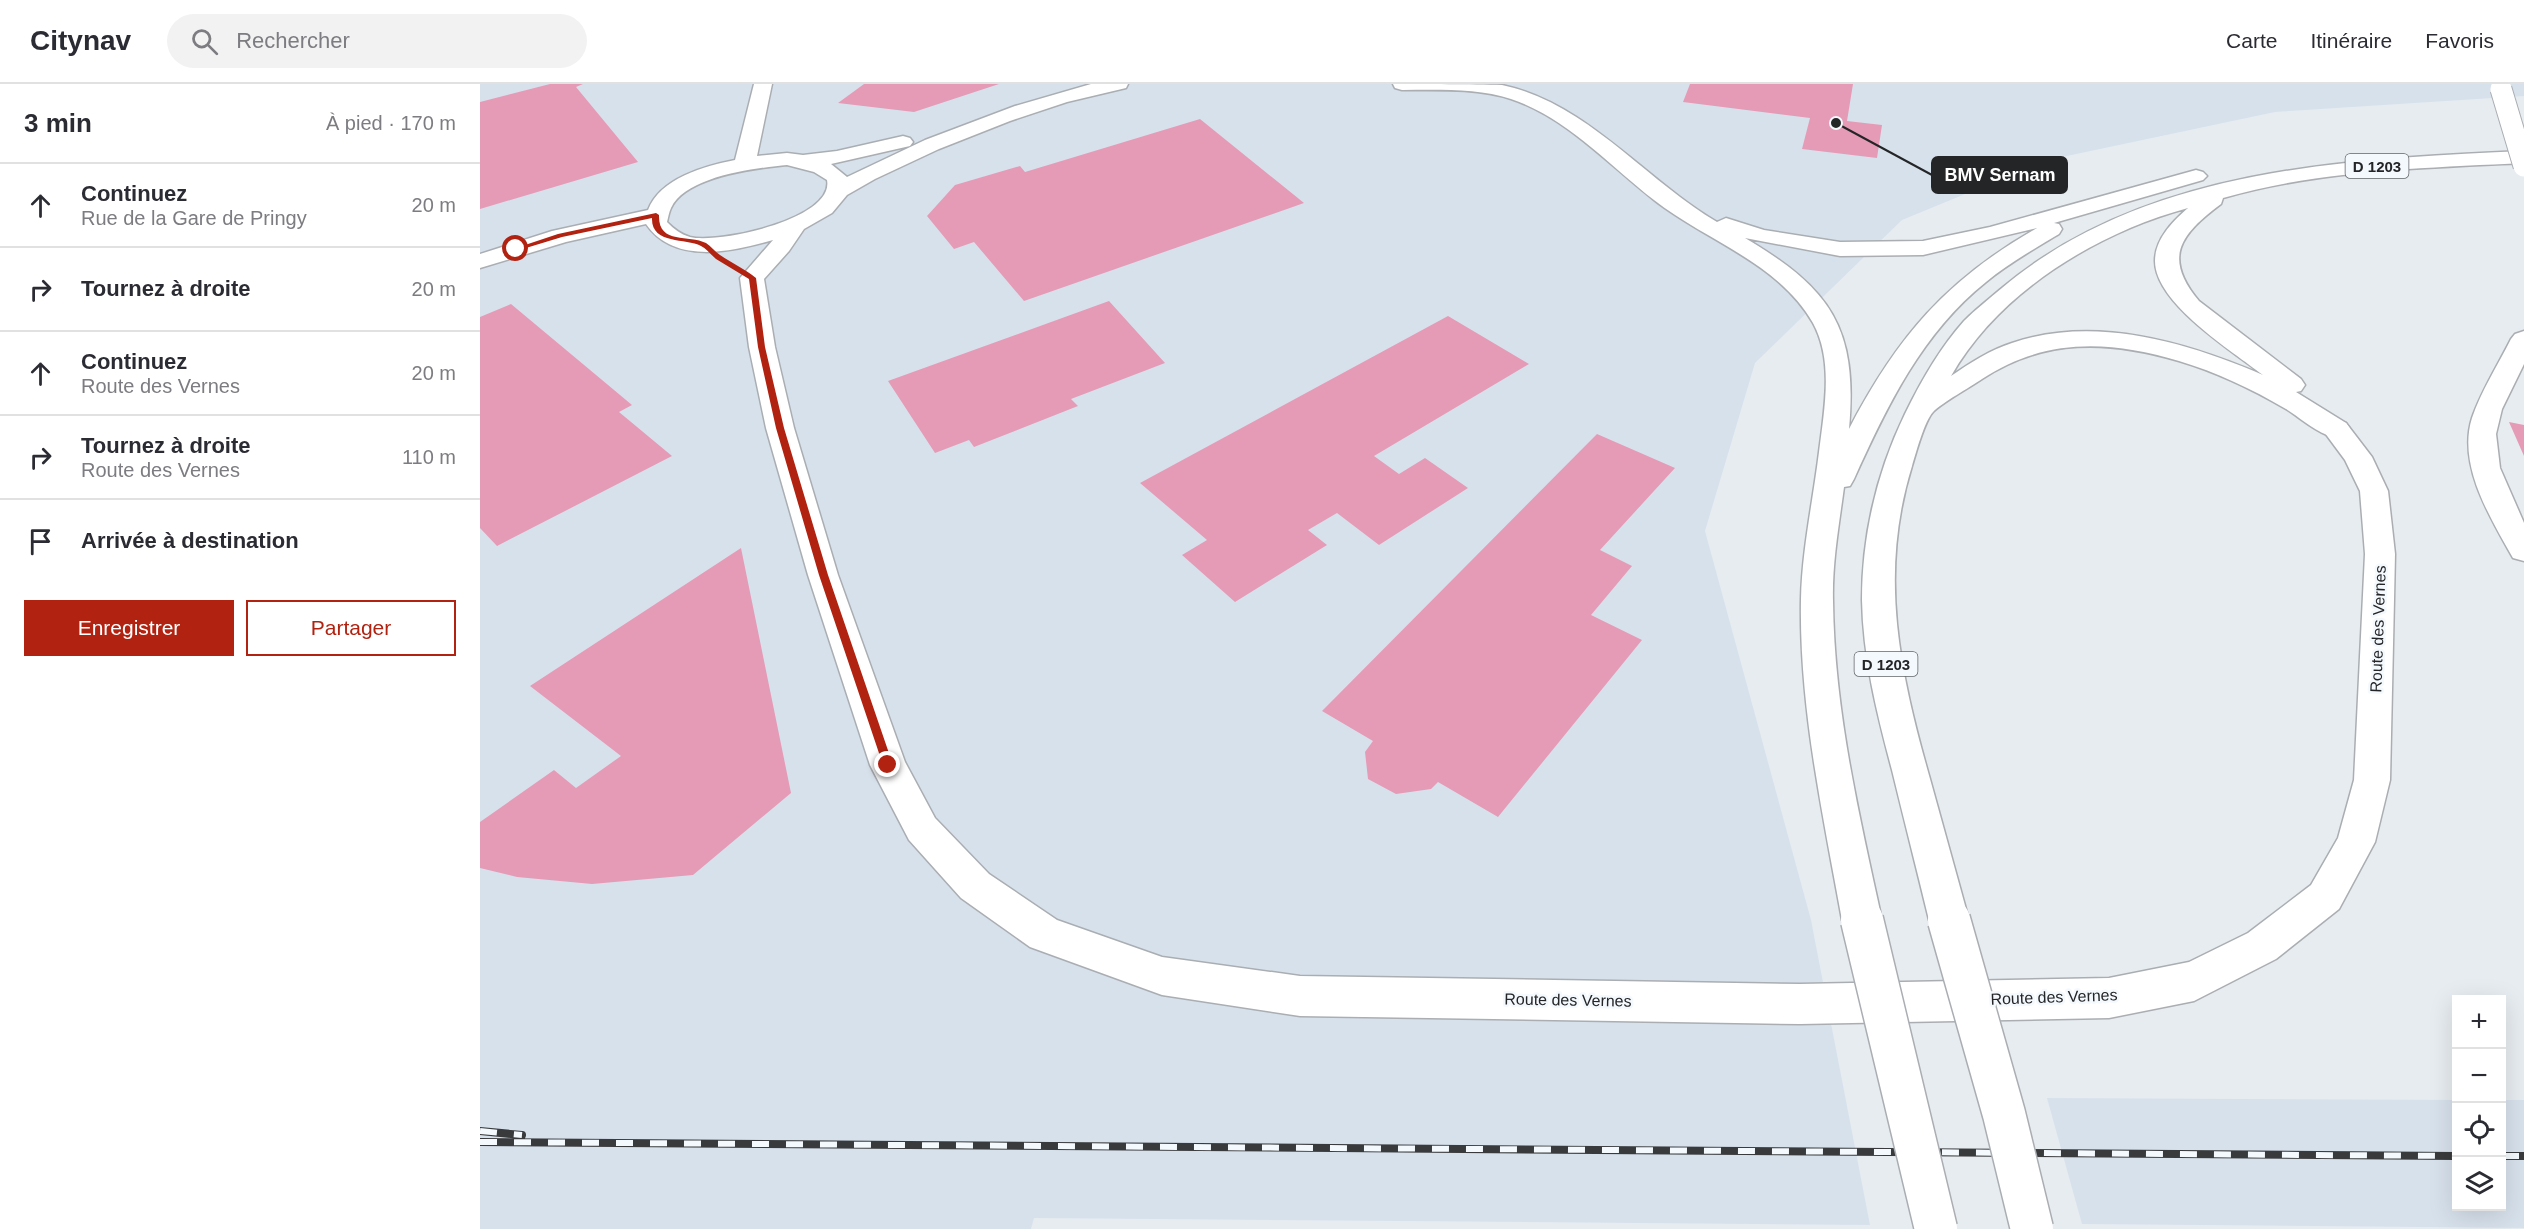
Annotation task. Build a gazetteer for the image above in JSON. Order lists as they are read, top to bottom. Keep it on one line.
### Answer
{"streets":{"main road":["D 1203","Route des Vernes"]},"places":["BMV Sernam"],"page":{"header":"Citynav","search":"Rechercher","nav":["Carte","Itinéraire","Favoris"],"heading":["3 min","À pied · 170 m"],"list":[["Continuez","Rue de la Gare de Pringy","20 m"],["Tournez à droite","20 m"],["Continuez","Route des Vernes","20 m"],["Tournez à droite","Route des Vernes","110 m"],"Arrivée à destination"],"buttons":["Enregistrer","Partager"],"map_buttons":["+","−"]}}
